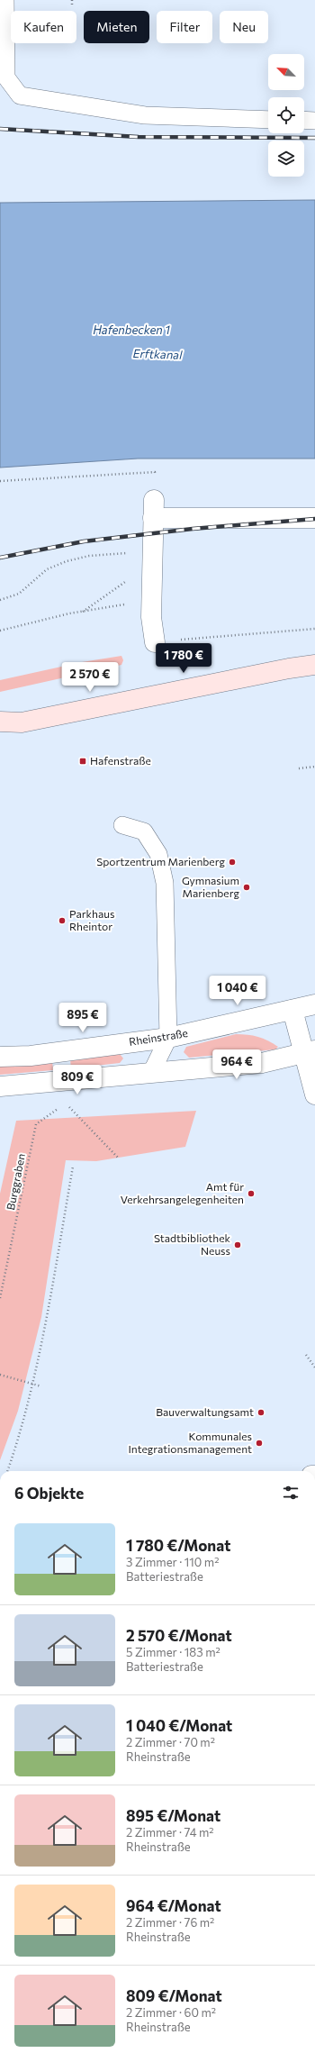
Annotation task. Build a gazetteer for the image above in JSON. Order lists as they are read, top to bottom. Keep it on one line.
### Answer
{"streets":{"street":["Rheinstraße"],"path":["Burggraben"]},"water":["Hafenbecken 1","Erftkanal"],"places":{"transit":["Hafenstraße"],"other":["Sportzentrum Marienberg","Gymnasium Marienberg","Parkhaus Rheintor","Amt für Verkehrsangelegenheiten","Stadtbibliothek Neuss","Bauverwaltungsamt","Kommunales Integrationsmanagement"]},"north":"top left","page":{"chip":["Kaufen","Mieten","Filter","Neu"],"price":["1 780 €","2 570 €","1 040 €","895 €","964 €","809 €"],"heading":"6 Objekte","list":[{"name":"1 780 €/Monat","note":"3 Zimmer · 110 m² · Batteriestraße"},{"name":"2 570 €/Monat","note":"5 Zimmer · 183 m² · Batteriestraße"},{"name":"1 040 €/Monat","note":"2 Zimmer · 70 m² · Rheinstraße"},{"name":"895 €/Monat","note":"2 Zimmer · 74 m² · Rheinstraße"},{"name":"964 €/Monat","note":"2 Zimmer · 76 m² · Rheinstraße"},{"name":"809 €/Monat","note":"2 Zimmer · 60 m² · Rheinstraße"}]}}
